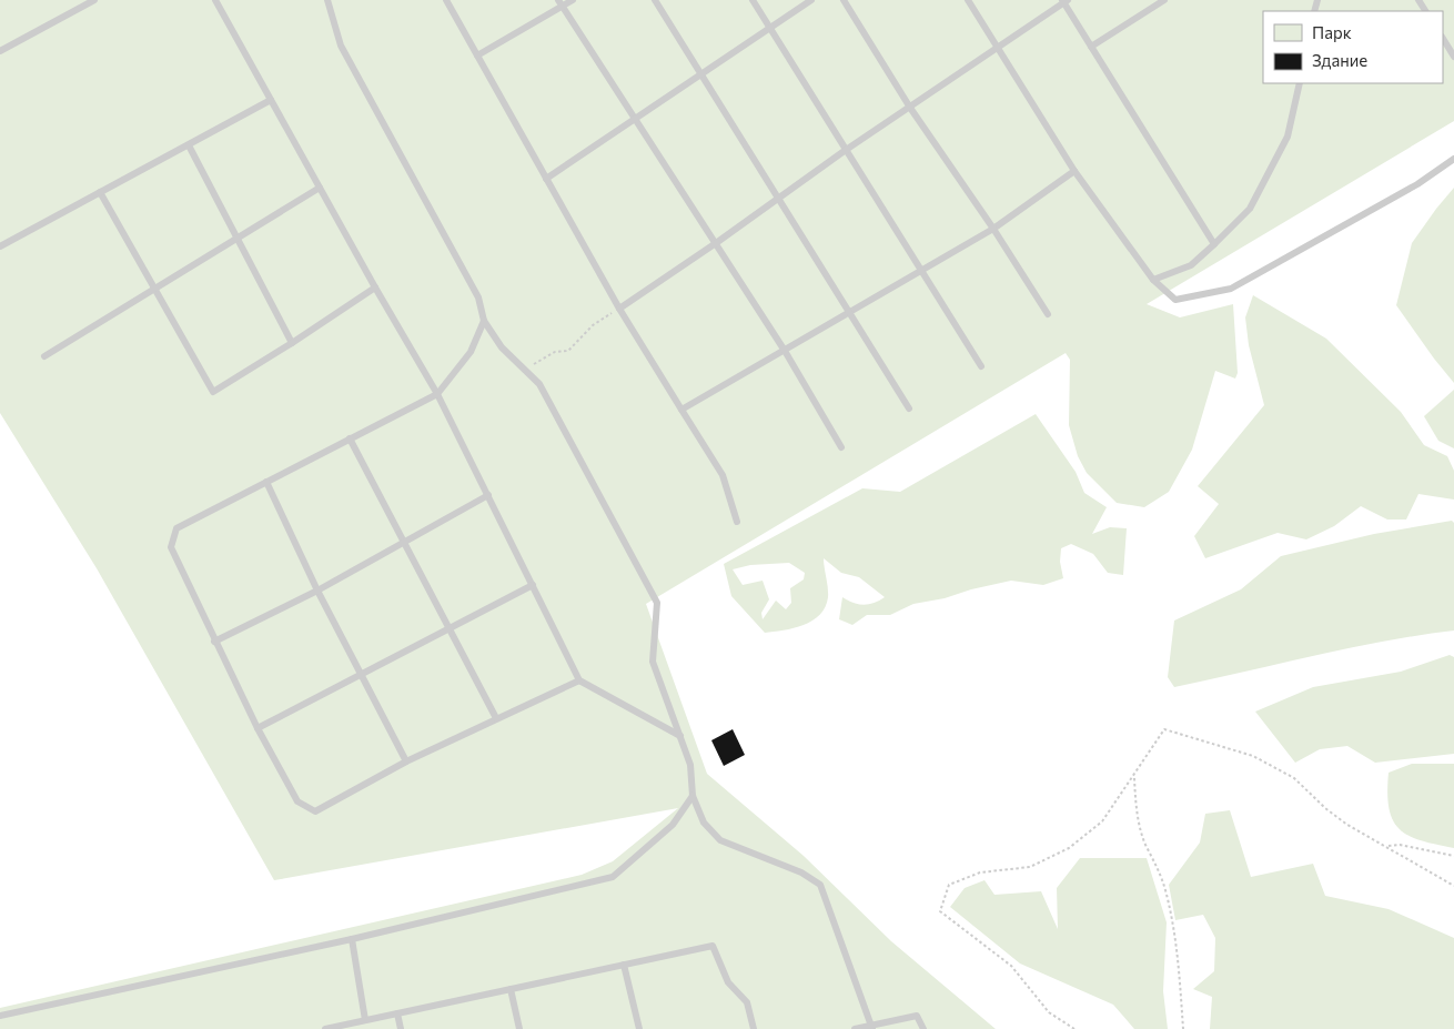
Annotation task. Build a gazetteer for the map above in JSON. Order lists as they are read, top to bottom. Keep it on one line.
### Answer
{"legend":["Парк","Здание"]}
